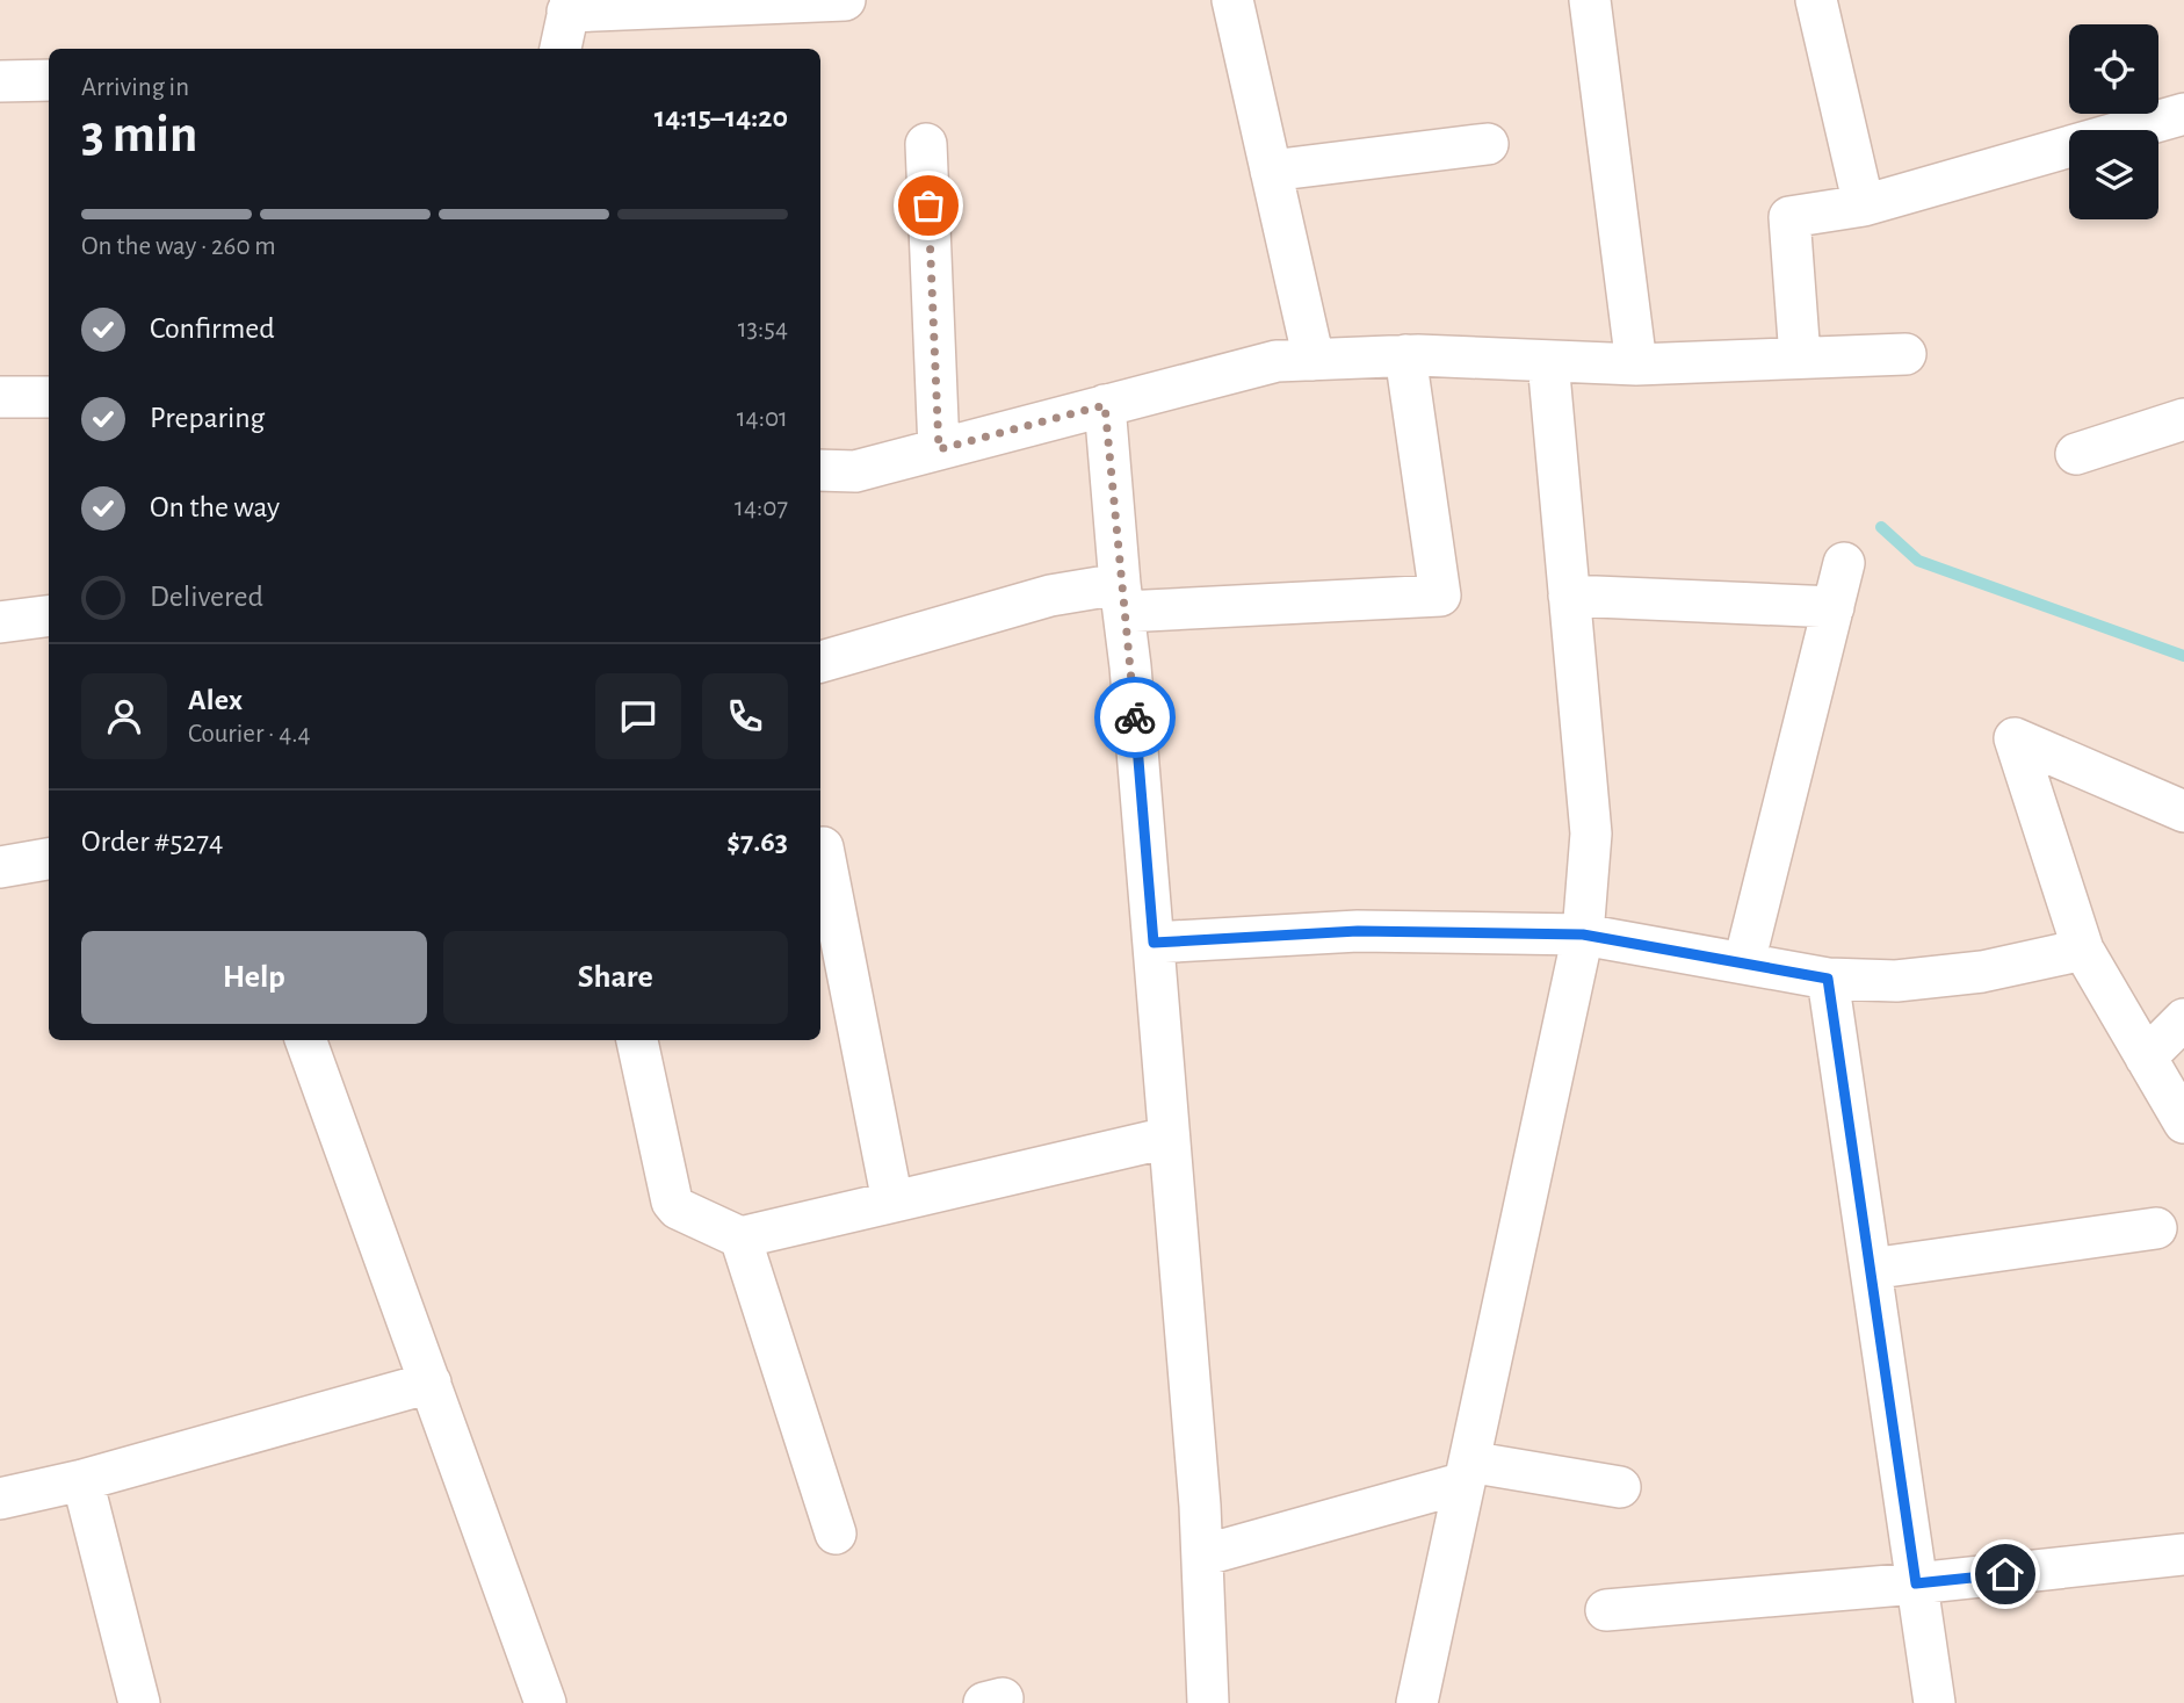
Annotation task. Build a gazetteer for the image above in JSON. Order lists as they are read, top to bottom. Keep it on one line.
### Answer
{"page":{"heading":["3 min","Arriving in","14:15–14:20"],"panel":["Alex","Courier · 4.4","Order #5274","$7.63"],"bar":"On the way · 260 m","list":[["Confirmed","13:54"],["Preparing","14:01"],["On the way","14:07"],"Delivered"],"buttons":["Help","Share"]}}
